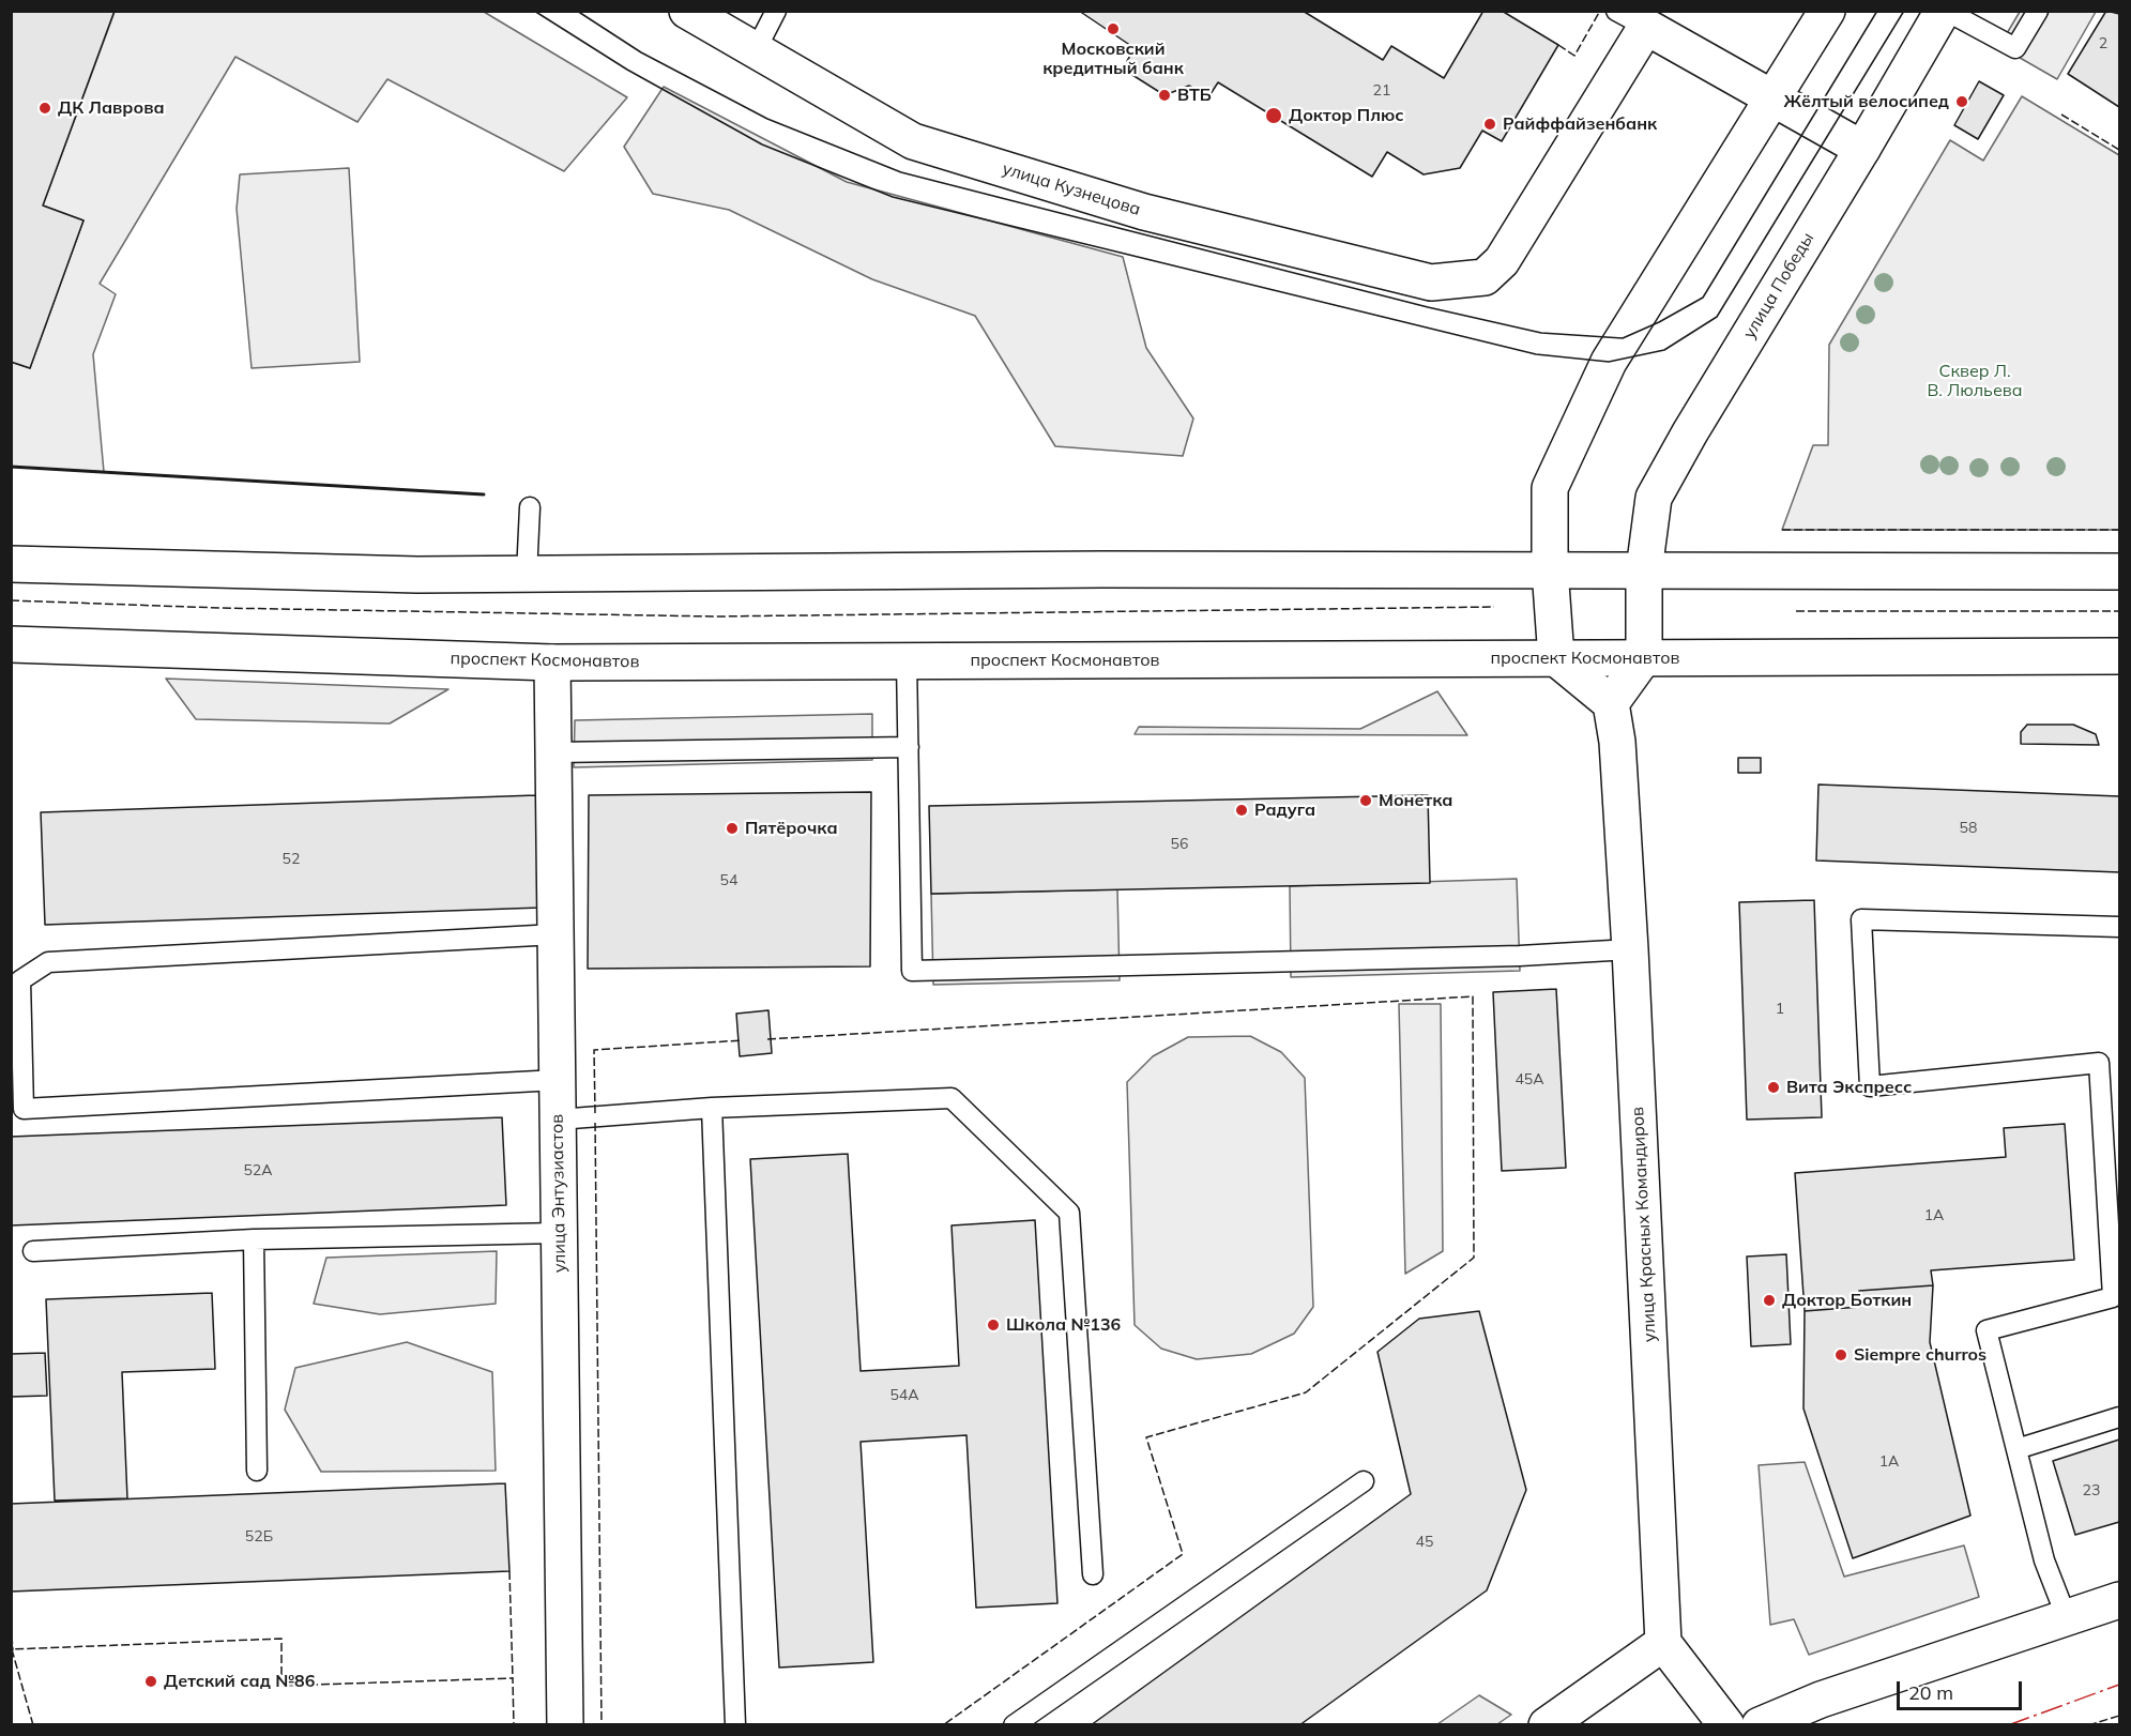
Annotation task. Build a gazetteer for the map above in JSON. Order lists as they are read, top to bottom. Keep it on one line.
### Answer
{"streets":{"main road":["улица Кузнецова","улица Победы","проспект Космонавтов","улица Энтузиастов","улица Красных Командиров"]},"crossings":[["улица Победы","проспект Космонавтов"],["проспект Космонавтов","улица Энтузиастов"]],"parks":["Сквер Л. В. Люльева"],"places":["Московский кредитный банк","ВТБ","Жёлтый велосипед","ДК Лаврова","Доктор Плюс","Райффайзенбанк","Монетка","Радуга","Пятёрочка","Вита Экспресс","Доктор Боткин","Школа №136","Siempre churros","Детский сад №86"],"house_numbers":["2","21","58","56","52","54","1","45А","52А","1А","54А","1А","23","52Б","45"],"scale_bar":"20 m"}
